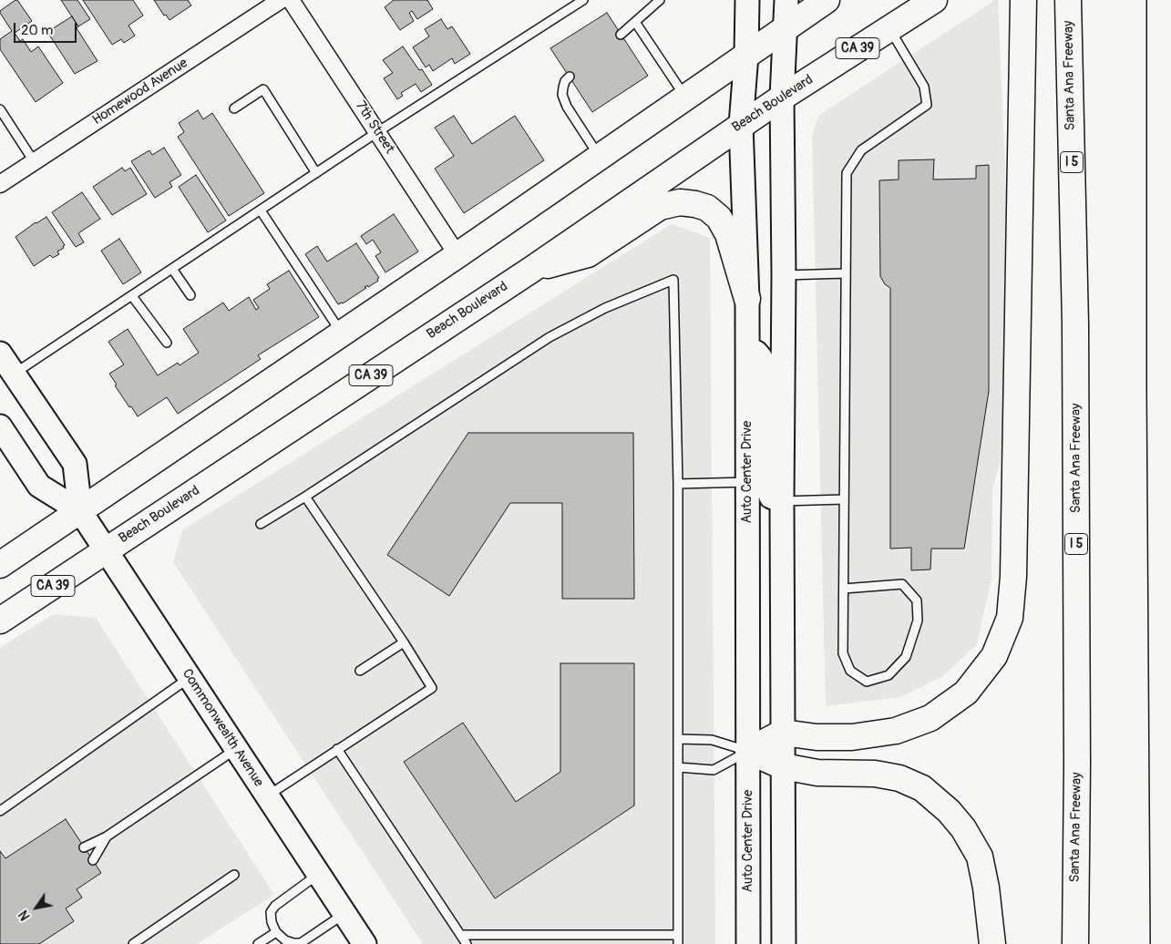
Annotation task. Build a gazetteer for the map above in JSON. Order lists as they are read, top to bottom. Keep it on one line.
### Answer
{"streets":{"main road":["CA 39","Santa Ana Freeway","Beach Boulevard","I 5","Auto Center Drive","Commonwealth Avenue"],"street":["Homewood Avenue","7th Street"]},"crossings":[["Beach Boulevard","Auto Center Drive"],["Beach Boulevard","Commonwealth Avenue"]],"scale_bar":"20 m","north":"bottom left"}
